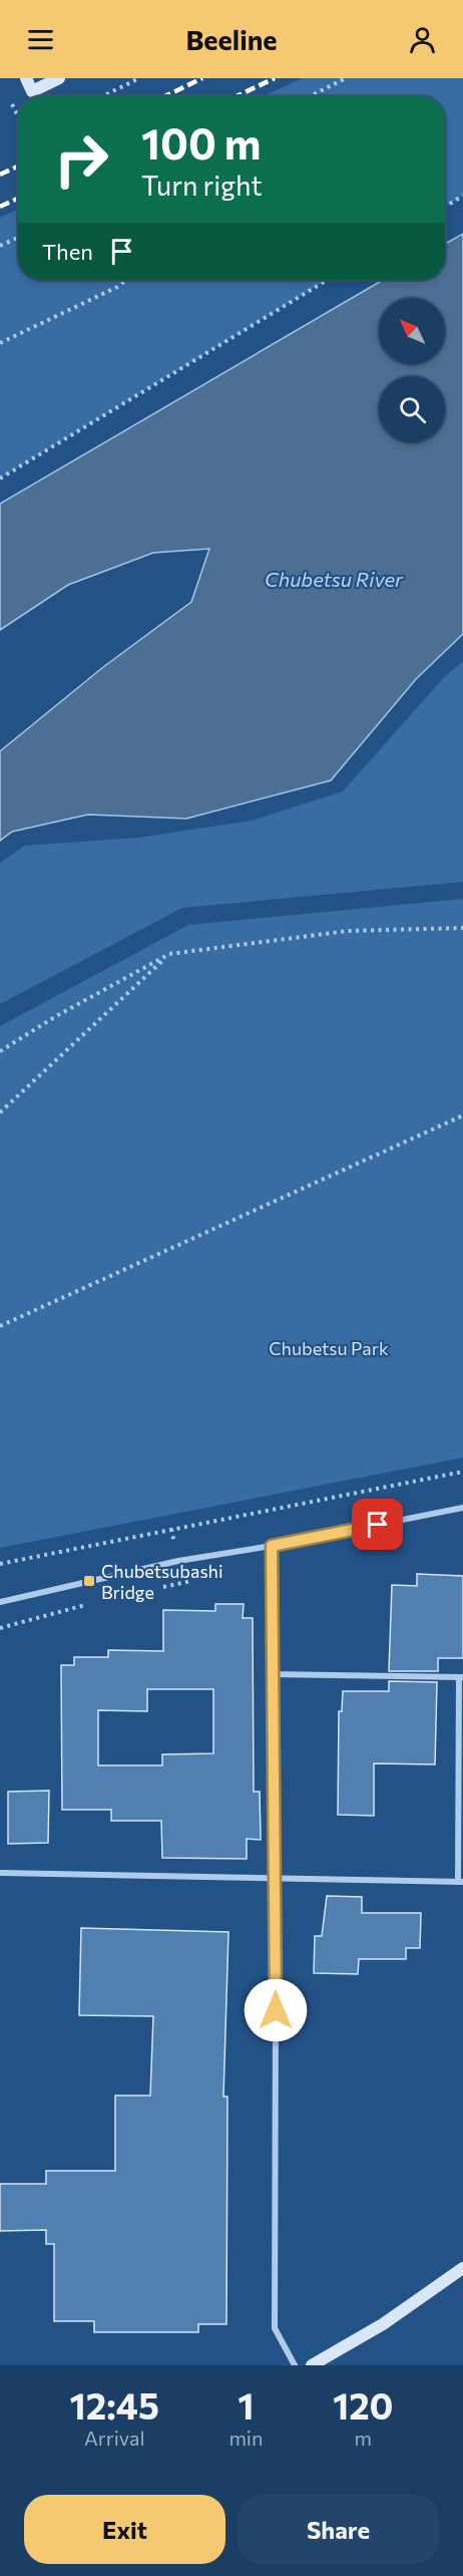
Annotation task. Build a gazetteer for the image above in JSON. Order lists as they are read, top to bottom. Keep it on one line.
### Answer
{"water":["Chubetsu River"],"parks":["Chubetsu Park"],"places":{"transit":["Chubetsubashi Bridge"]},"north":"top left","page":{"header":"Beeline","turn":["100 m","Turn right"],"then":"Then","eta":["12:45","Arrival","1","min","120","m"],"buttons":["Exit","Share"]}}
